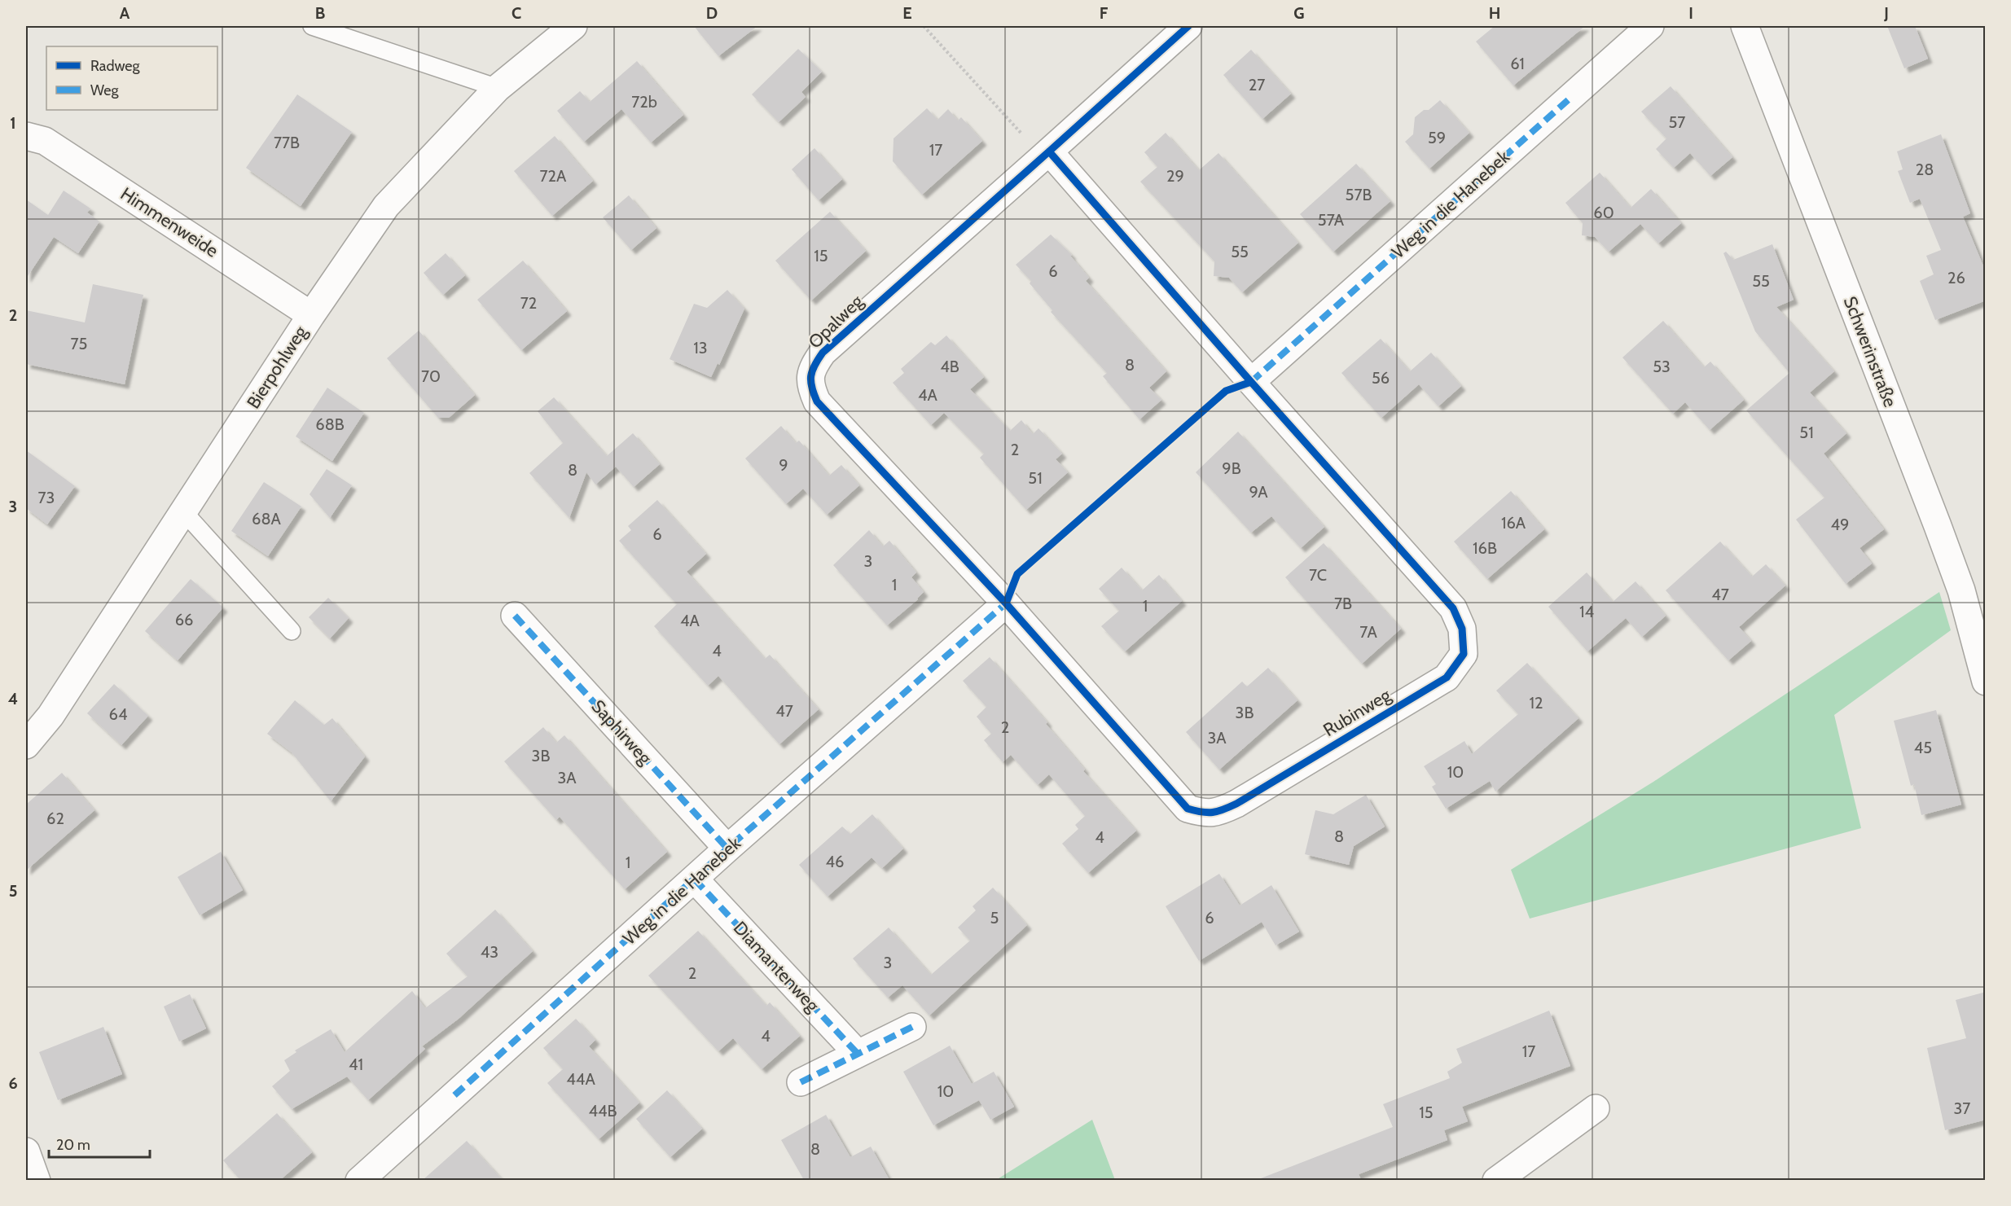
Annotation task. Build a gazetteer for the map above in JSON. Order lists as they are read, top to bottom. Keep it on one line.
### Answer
{"streets":{"street":["Weg in die Hanebek","Himmenweide","Opalweg","Schwerinstraße","Bierpohlweg","Rubinweg","Saphirweg","Diamantenweg"]},"crossings":[["Weg in die Hanebek","Opalweg"],["Weg in die Hanebek","Rubinweg"],["Weg in die Hanebek","Saphirweg"],["Weg in die Hanebek","Diamantenweg"],["Himmenweide","Bierpohlweg"],["Opalweg","Rubinweg"]],"house_numbers":["61","27","72b","57","59","77B","17","28","72A","29","57B","60","57A","55","15","6","26","55","72","75","13","8","4B","53","70","56","4A","68B","51","2","9","9B","8","51","9A","73","68A","16A","49","6","16B","3","7C","1","47","7B","1","14","66","4A","7A","4","12","47","3B","64","2","3A","45","3B","10","3A","62","8","4","46","1","5","6","43","3","2","4","17","41","44A","10","37","44B","15","8"],"legend":["Radweg","Weg"],"scale_bar":"20 m","grid":{"columns":["A","B","C","D","E","F","G","H","I","J"],"rows":["1","2","3","4","5","6"]}}
